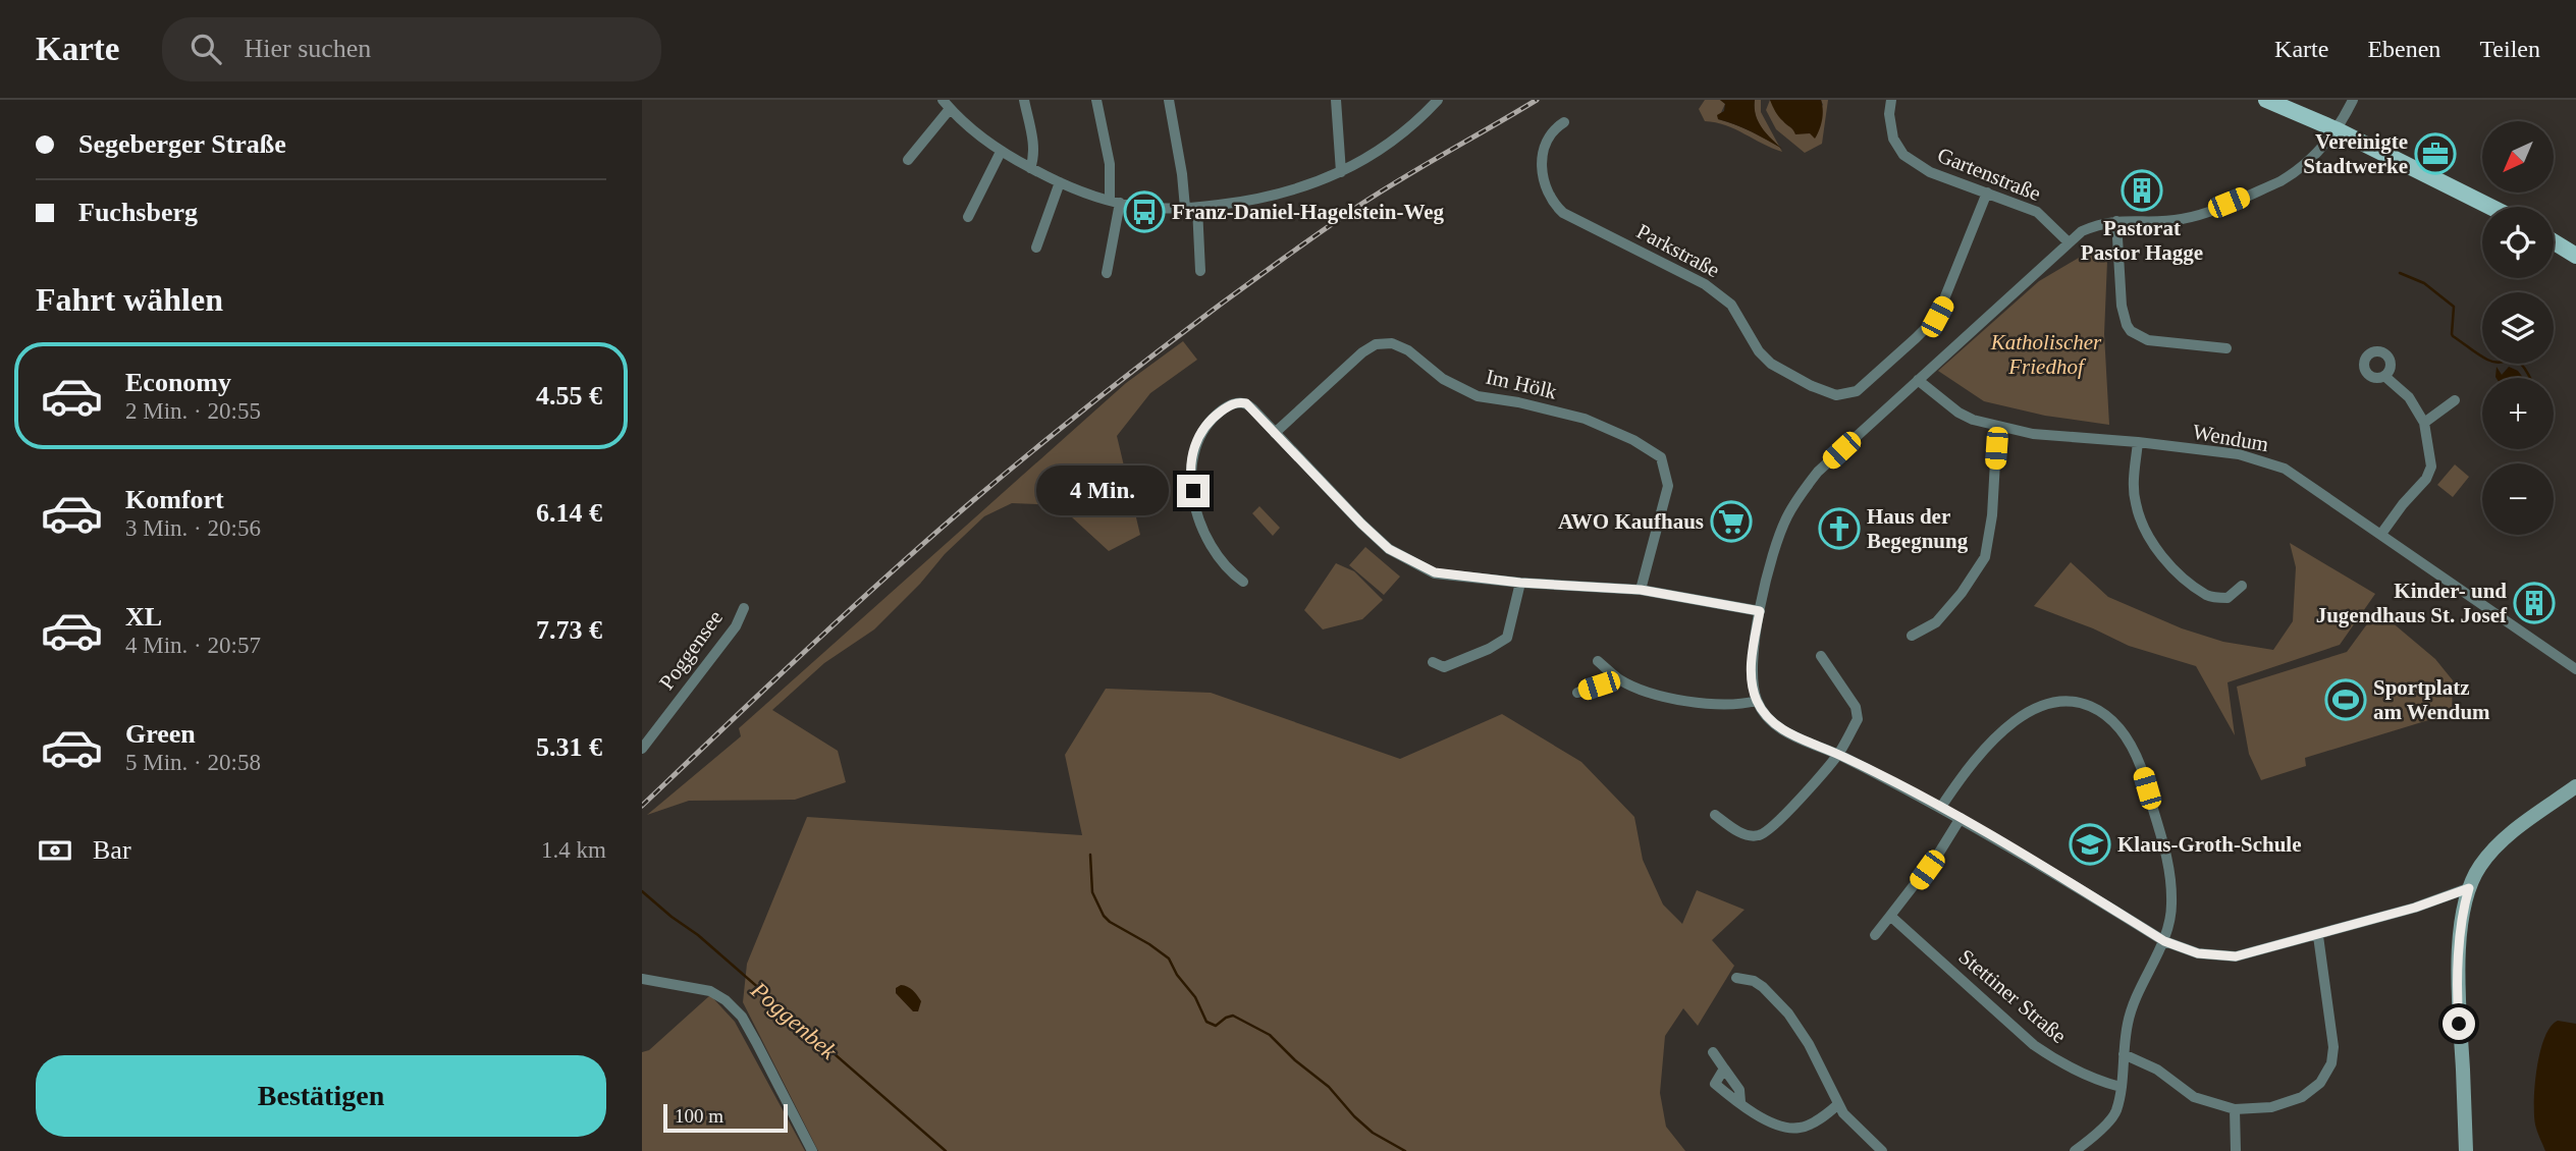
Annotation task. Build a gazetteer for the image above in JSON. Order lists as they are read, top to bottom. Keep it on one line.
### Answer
{"streets":{"street":["Gartenstraße","Parkstraße","Im Hölk","Wendum","Poggensee","Stettiner Straße"]},"crossings":[["Gartenstraße","Parkstraße"]],"water":["Poggenbek"],"parks":["Katholischer Friedhof"],"places":{"office":["Vereinigte Stadtwerke"],"building":["Pastorat Pastor Hagge","Kinder- und Jugendhaus St. Josef"],"bus stop":["Franz-Daniel-Hagelstein-Weg"],"supermarket":["AWO Kaufhaus"],"church":["Haus der Begegnung"],"sports":["Sportplatz am Wendum"],"school or university":["Klaus-Groth-Schule"]},"scale_bar":"100 m","north":"bottom left","page":{"header":"Karte","search":"Hier suchen","nav":["Karte","Ebenen","Teilen"],"banner":["Segeberger Straße","Fuchsberg"],"map_buttons":["+","−"],"heading":"Fahrt wählen","list":[{"name":"Economy","note":"2 Min. · 20:55","value":"4.55 €"},{"name":"Komfort","note":"3 Min. · 20:56","value":"6.14 €"},{"name":"XL","note":"4 Min. · 20:57","value":"7.73 €"},{"name":"Green","note":"5 Min. · 20:58","value":"5.31 €"}],"bubble":"4 Min.","pay":["Bar","1.4 km"],"buttons":"Bestätigen","scale":"100 m"}}
